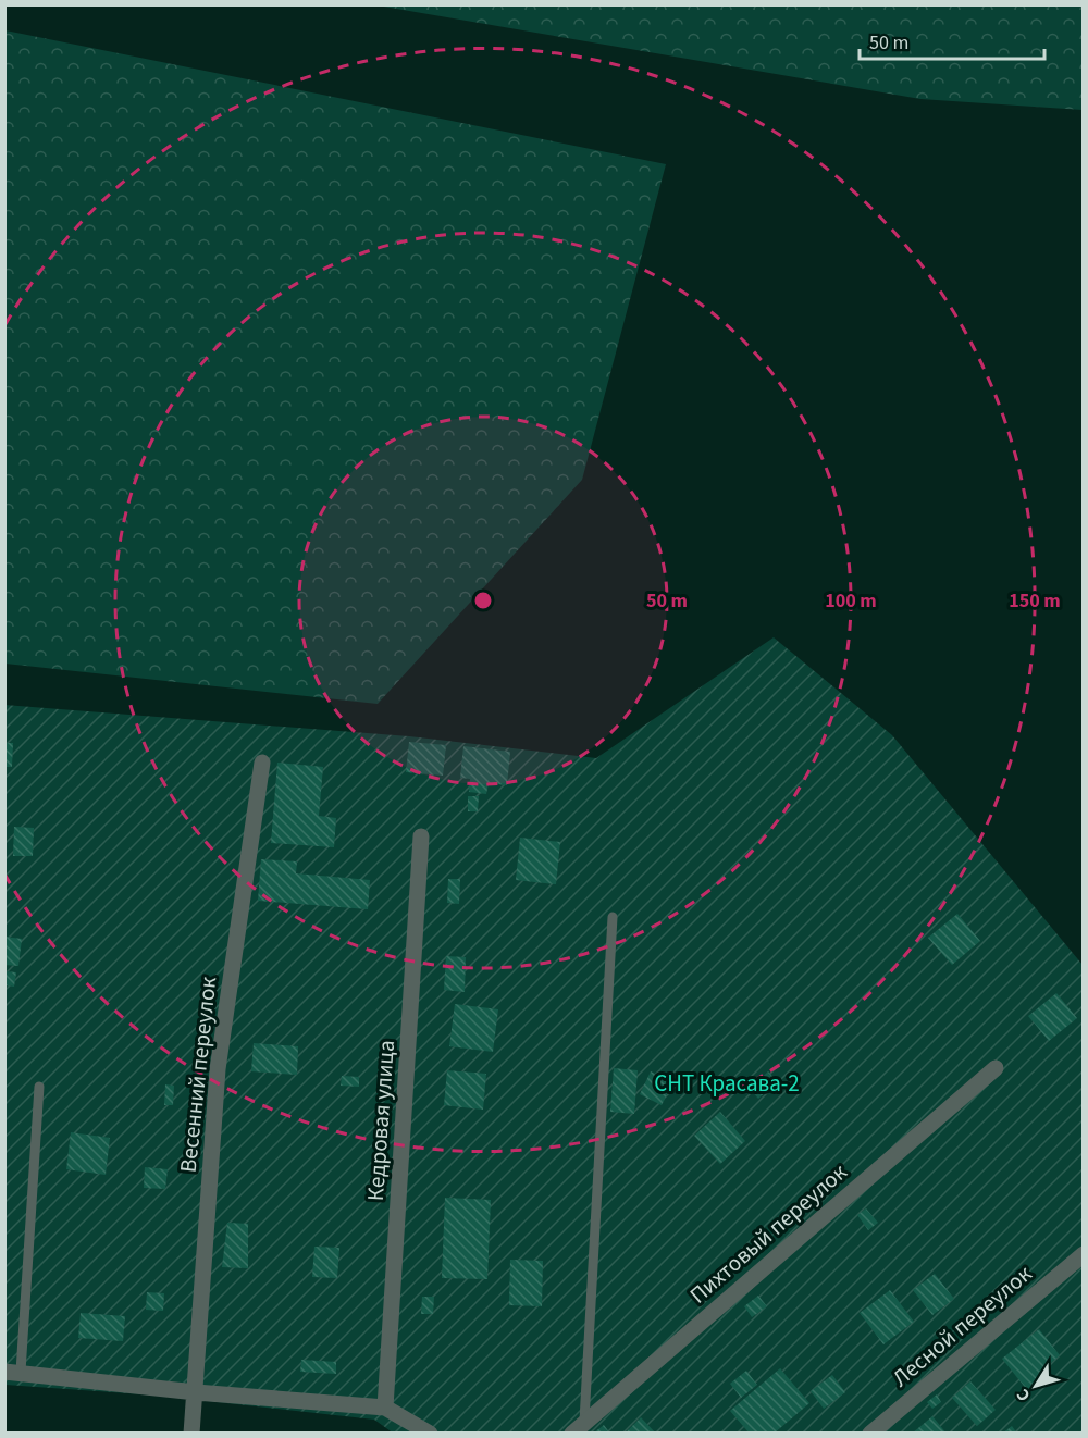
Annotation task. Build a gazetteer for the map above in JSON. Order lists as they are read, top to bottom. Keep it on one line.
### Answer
{"streets":{"street":["Весенний переулок","Кедровая улица","Пихтовый переулок","Лесной переулок"]},"parks":["СНТ Красава-2"],"scale_bar":"50 m","north":"bottom left","rings":["50 m","100 m","150 m"]}
